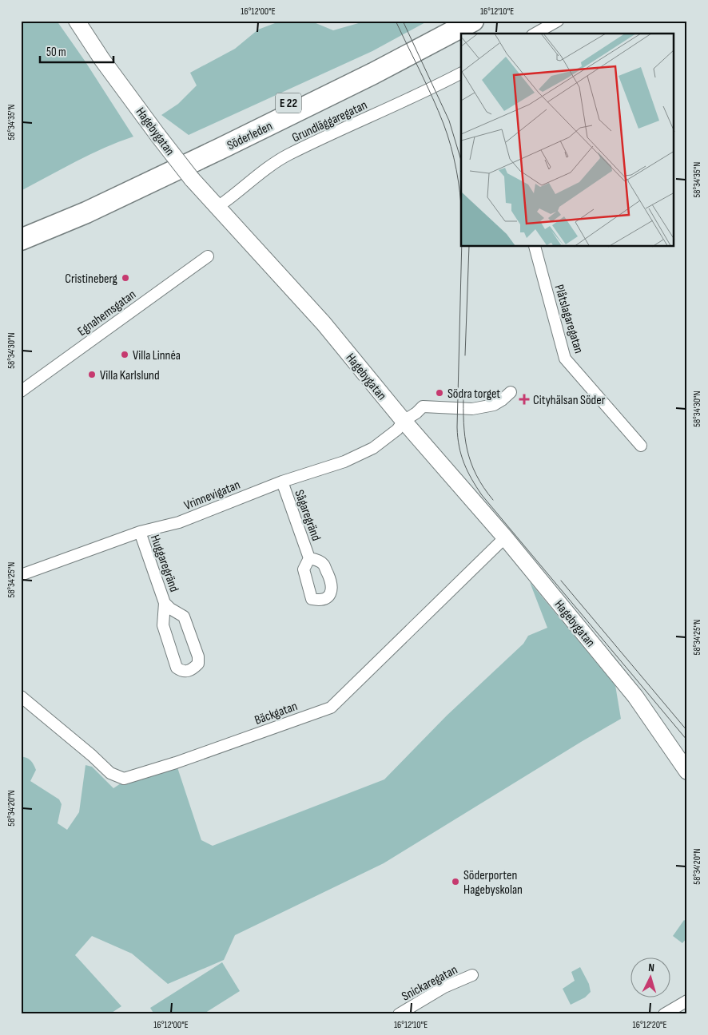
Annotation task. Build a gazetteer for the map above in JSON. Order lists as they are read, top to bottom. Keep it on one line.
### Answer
{"streets":{"highway":["E 22","Söderleden"],"street":["Grundläggaregatan","Hagebygatan","Egnahemsgatan","Plåtslagaregatan","Vrinnevigatan","Sågaregränd","Huggaregränd","Bäckgatan","Snickaregatan"]},"crossings":[["Grundläggaregatan","Hagebygatan"],["Hagebygatan","Vrinnevigatan"],["Hagebygatan","Bäckgatan"],["Vrinnevigatan","Sågaregränd"],["Vrinnevigatan","Huggaregränd"]],"places":{"other":["Cristineberg","Villa Linnéa","Villa Karlslund","Södra torget","Söderporten Hagebyskolan"],"health":["Cityhälsan Söder"]},"scale_bar":"50 m","north":"top","coordinates":["16°12'00\"E","16°12'10\"E","58°34'35\"N","58°34'30\"N","58°34'25\"N","58°34'20\"N","16°12'20\"E"]}
